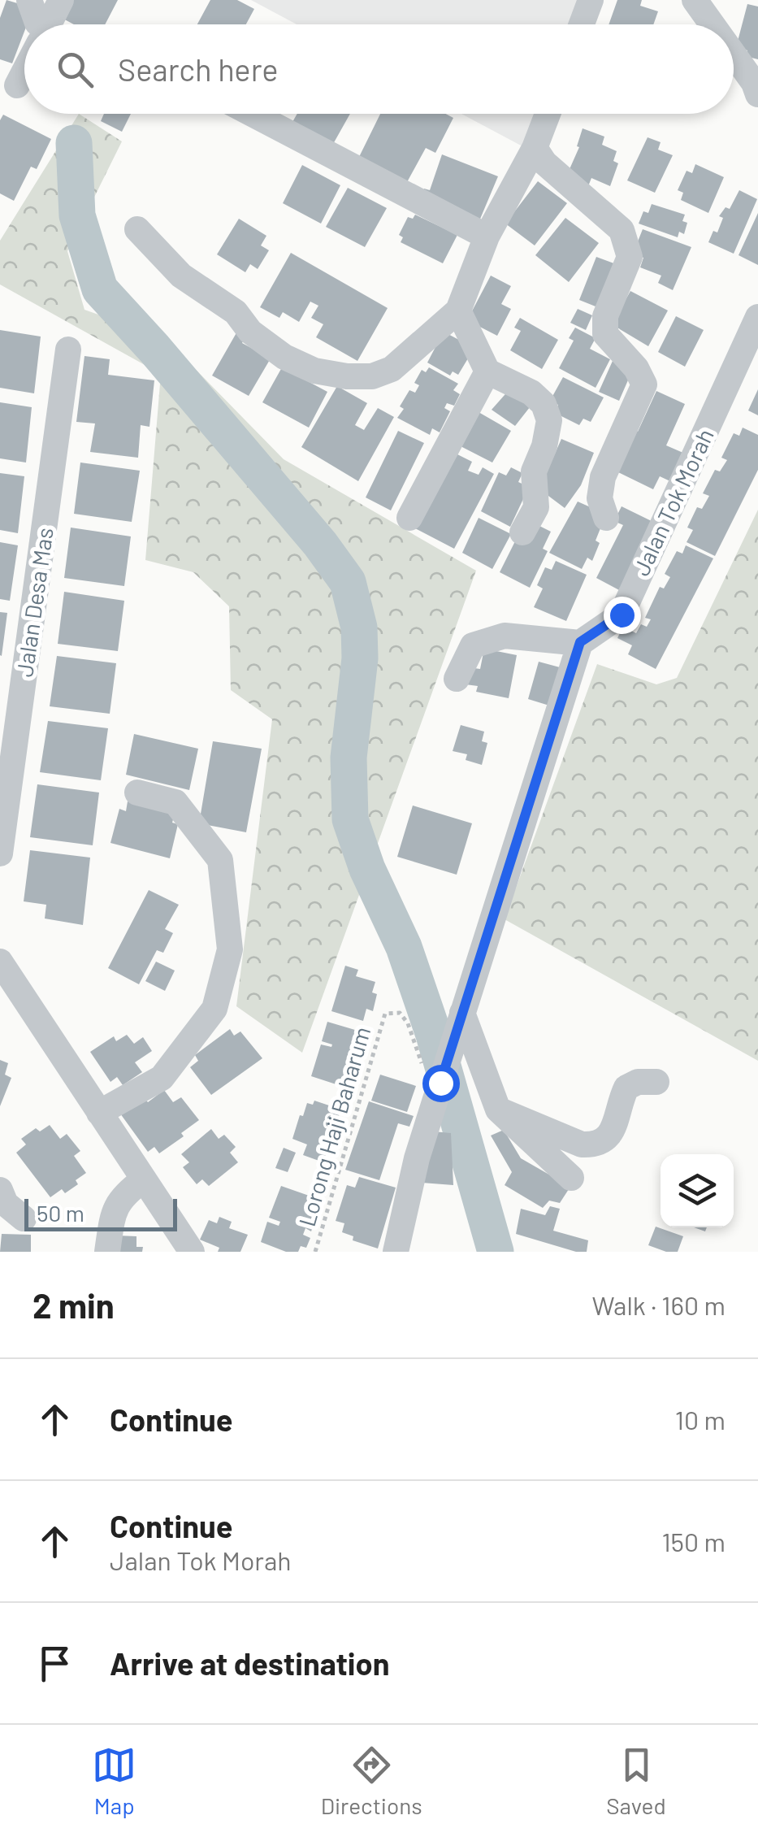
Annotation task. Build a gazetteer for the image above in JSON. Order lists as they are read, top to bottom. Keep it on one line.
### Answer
{"streets":{"street":["Jalan Tok Morah","Jalan Desa Mas"],"path":["Lorong Haji Baharum"]},"scale_bar":"50 m","page":{"search":"Search here","scale":"50 m","heading":["2 min","Walk · 160 m"],"list":[["Continue","10 m"],["Continue","Jalan Tok Morah","150 m"],"Arrive at destination"],"nav":["Map","Directions","Saved"]}}
